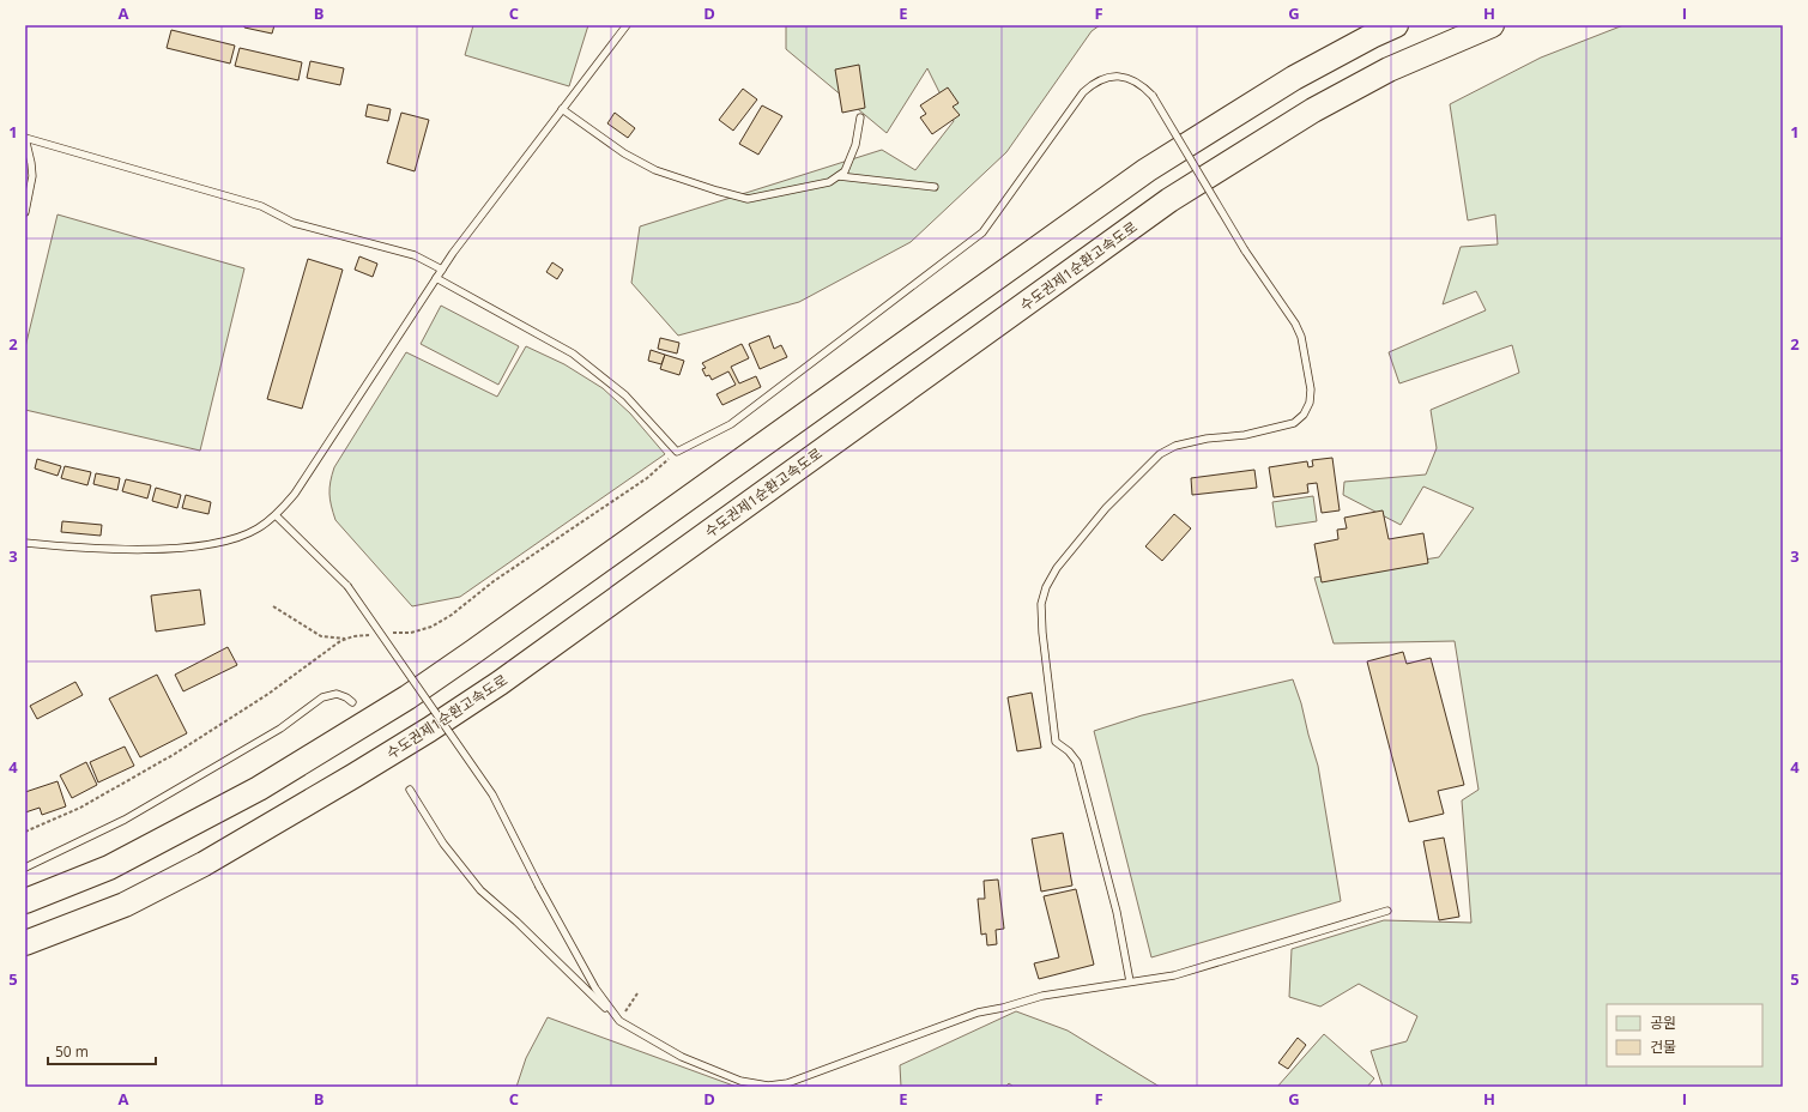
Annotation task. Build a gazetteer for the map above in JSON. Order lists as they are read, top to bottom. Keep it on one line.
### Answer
{"streets":{"highway":["수도권제1순환고속도로"]},"legend":["공원","건물"],"scale_bar":"50 m","grid":{"columns":["A","B","C","D","E","F","G","H","I"],"rows":["1","2","3","4","5"]}}
